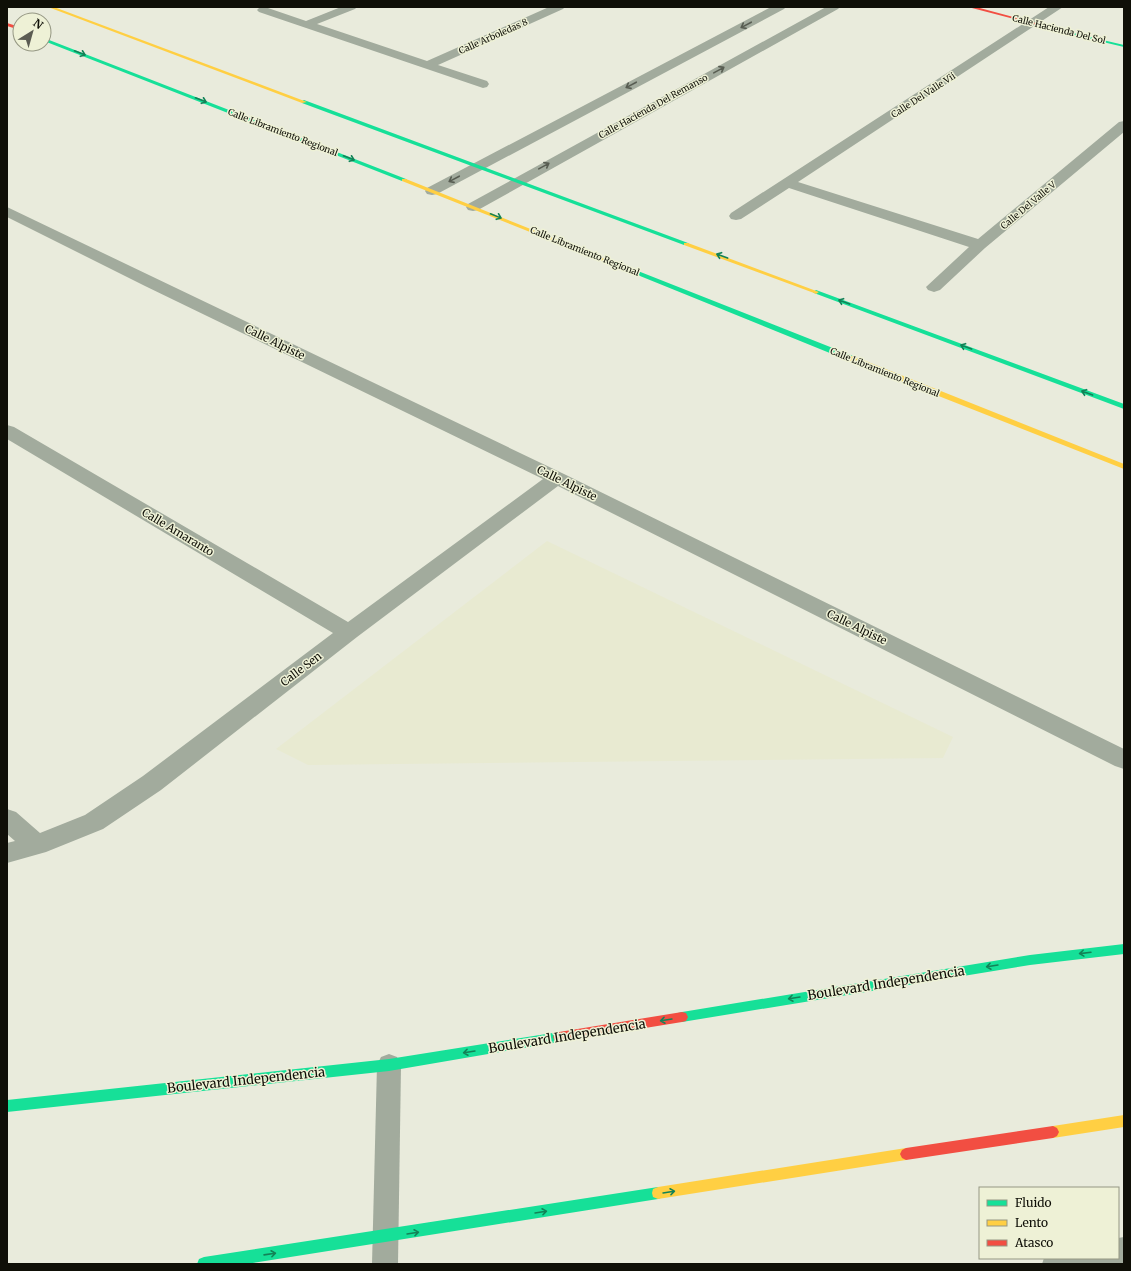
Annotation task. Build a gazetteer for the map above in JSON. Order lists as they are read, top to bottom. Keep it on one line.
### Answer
{"streets":{"street":["Calle Hacienda Del Sol","Calle Arboledas 8","Calle Del Valle Vii","Calle Hacienda Del Remanso","Calle Libramiento Regional","Calle Del Valle V","Calle Alpiste","Calle Amaranto","Calle Sen","Boulevard Independencia"]},"crossings":[["Calle Hacienda Del Sol","Calle Del Valle Vii"],["Calle Hacienda Del Remanso","Calle Libramiento Regional"],["Calle Alpiste","Calle Sen"],["Calle Amaranto","Calle Sen"]],"one_way":["Boulevard Independencia"],"legend":["Fluido","Lento","Atasco"],"north":"top right"}
